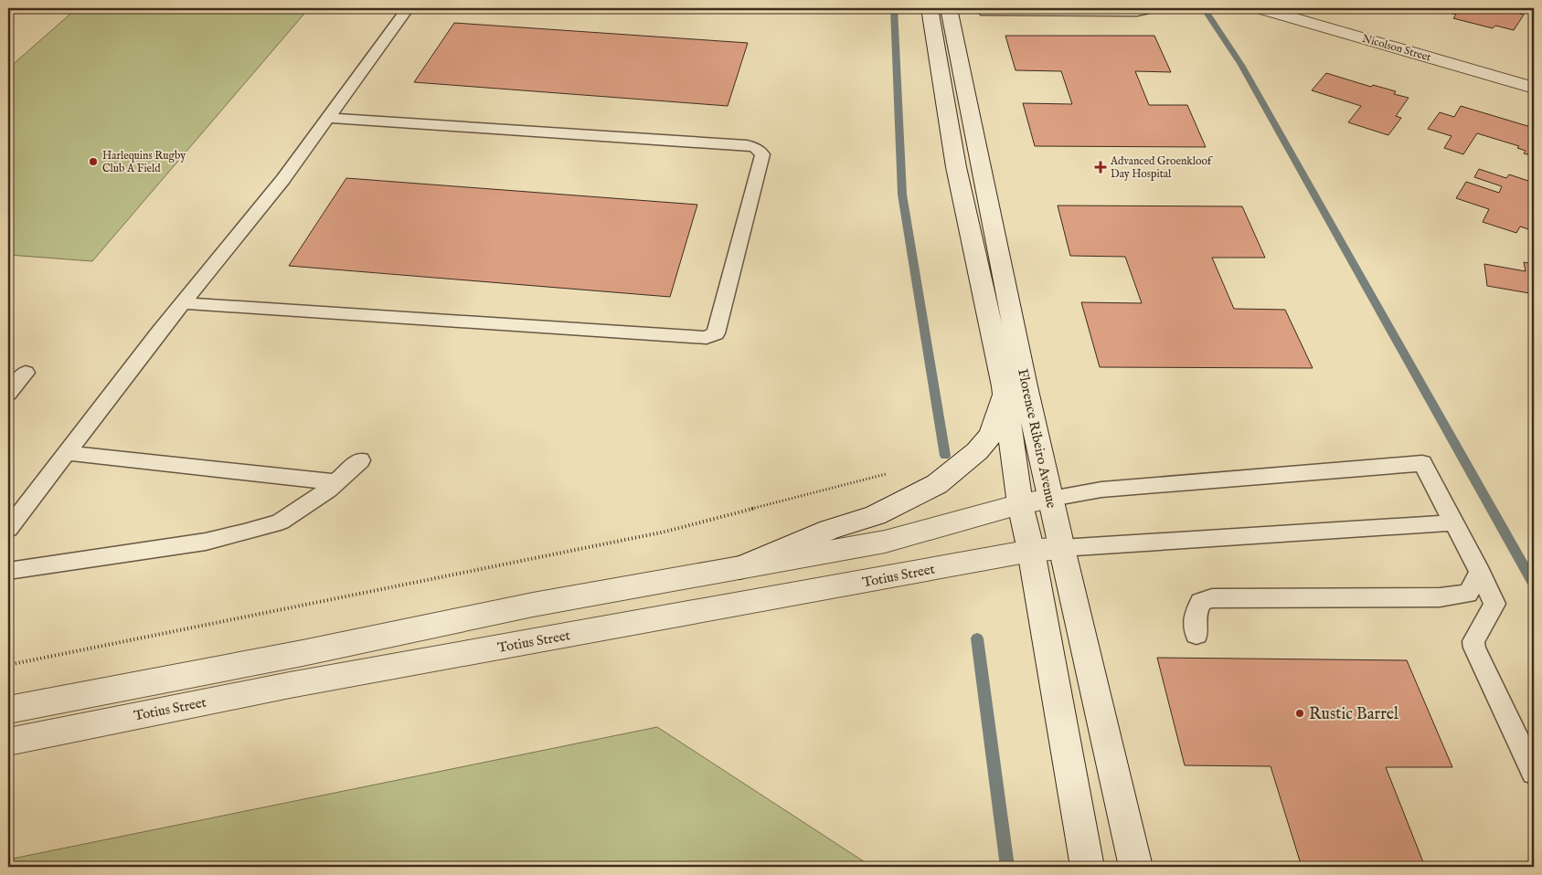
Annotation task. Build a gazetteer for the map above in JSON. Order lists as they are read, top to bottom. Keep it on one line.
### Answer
{"streets":{"main road":["Nicolson Street","Florence Ribeiro Avenue","Totius Street"]},"crossings":[["Florence Ribeiro Avenue","Totius Street"]],"places":{"other":["Harlequins Rugby Club A Field","Rustic Barrel"],"health":["Advanced Groenkloof Day Hospital"]}}
